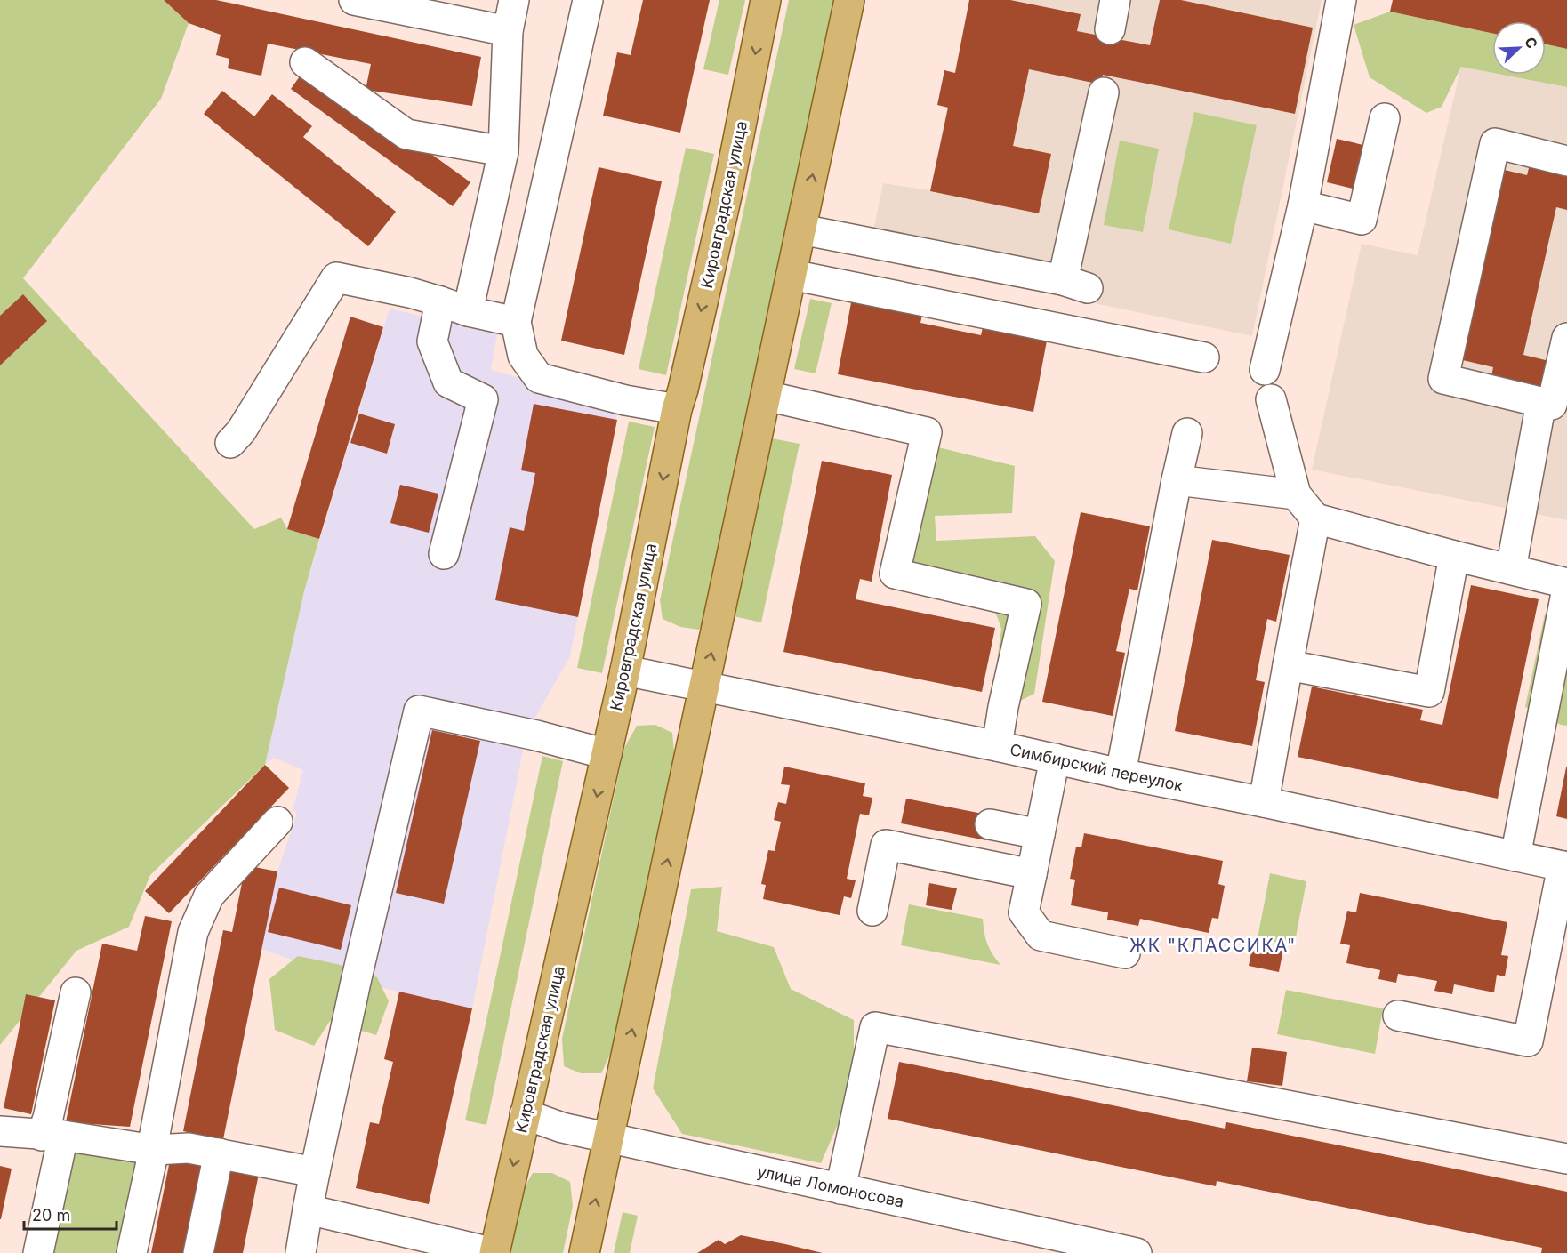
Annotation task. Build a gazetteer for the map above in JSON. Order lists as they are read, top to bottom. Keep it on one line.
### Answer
{"streets":{"main road":["Кировградская улица"],"street":["Симбирский переулок","улица Ломоносова"]},"crossings":[["Кировградская улица","Симбирский переулок"],["Кировградская улица","улица Ломоносова"]],"districts":["ЖК \"КЛАССИКА\""],"scale_bar":"20 m","north":"top right"}
